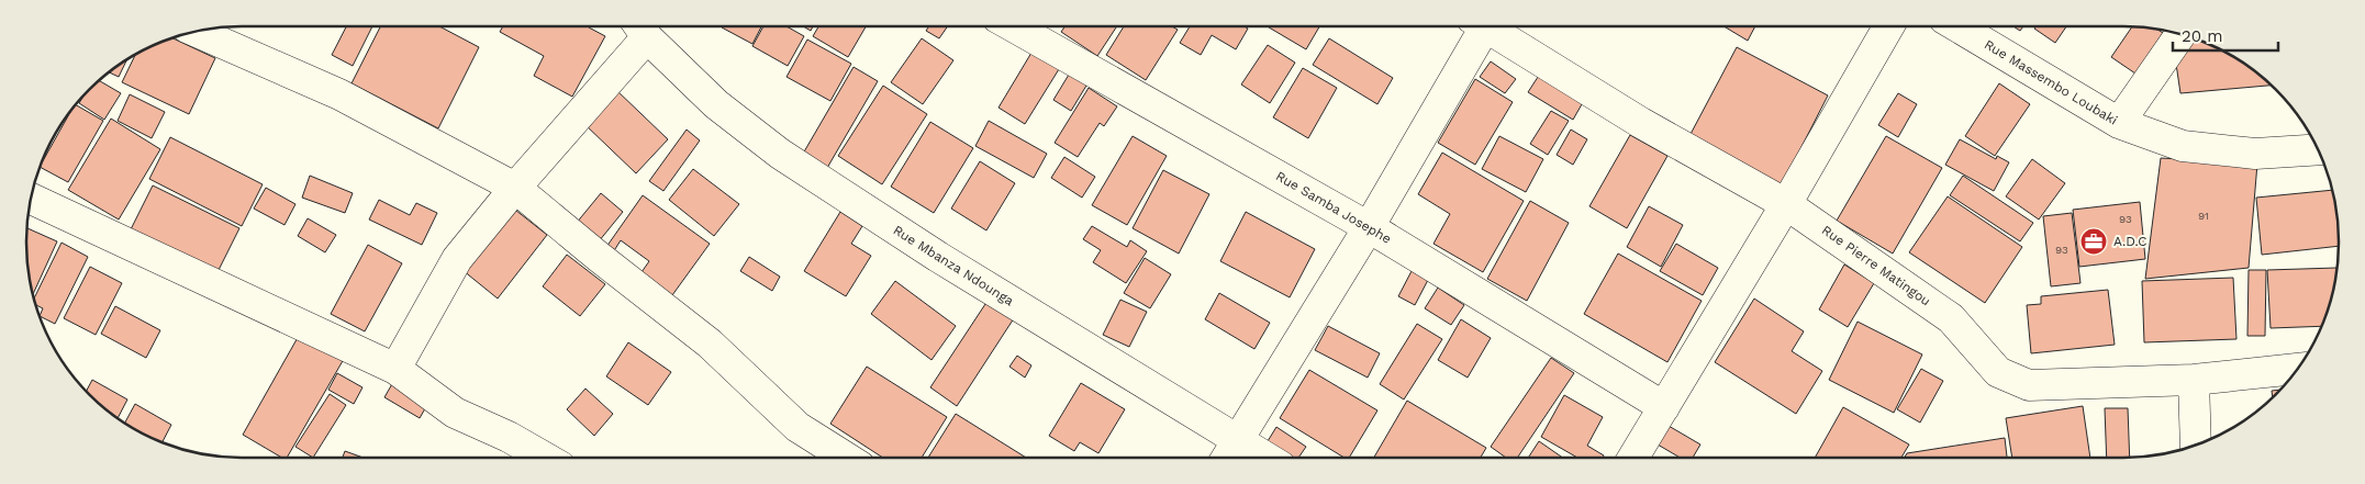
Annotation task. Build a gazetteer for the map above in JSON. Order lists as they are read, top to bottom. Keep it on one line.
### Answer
{"streets":{"street":["Rue Massembo Loubaki","Rue Samba Josephe","Rue Mbanza Ndounga","Rue Pierre Matingou"]},"places":{"office":["A.D.C"]},"house_numbers":["91","93","93"],"scale_bar":"20 m"}
